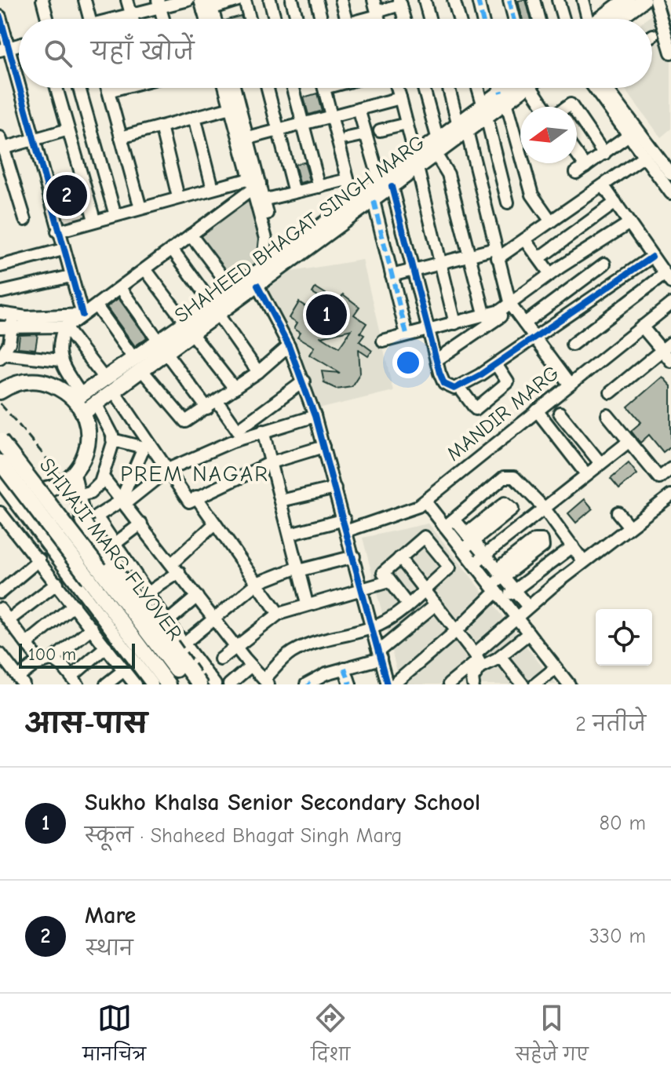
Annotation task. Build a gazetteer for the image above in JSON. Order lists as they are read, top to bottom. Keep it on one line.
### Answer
{"streets":{"main road":["SHAHEED BHAGAT SINGH MARG","SHIVAJI MARG FLYOVER"],"street":["MANDIR MARG"]},"districts":["PREM NAGAR"],"scale_bar":"100 m","north":"left","page":{"search":"यहाँ खोजें","pins":["2","1"],"scale":"100 m","heading":["आस-पास","2 नतीजे"],"list":[{"mark":"1","name":"Sukho Khalsa Senior Secondary School","note":"स्कूल · Shaheed Bhagat Singh Marg","value":"80 m"},{"mark":"2","name":"Mare","note":"स्थान","value":"330 m"}],"nav":["मानचित्र","दिशा","सहेजे गए"]}}
